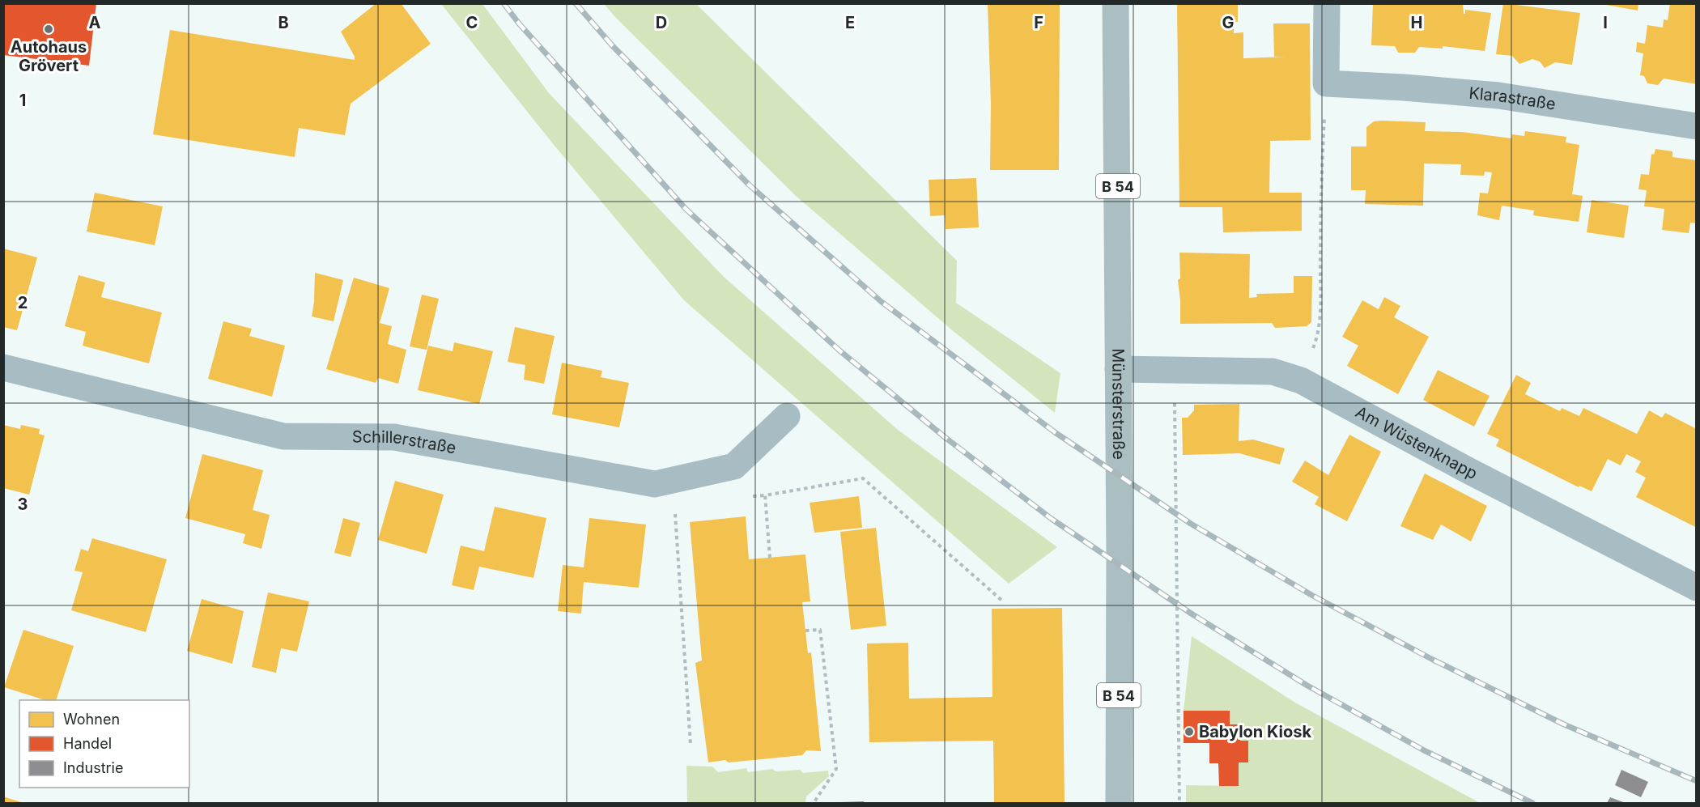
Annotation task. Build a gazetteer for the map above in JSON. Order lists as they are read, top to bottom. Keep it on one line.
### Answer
{"streets":{"main road":["B 54","Münsterstraße"],"street":["Klarastraße","Am Wüstenknapp","Schillerstraße"]},"crossings":[["Münsterstraße","Am Wüstenknapp"]],"places":["Autohaus Grövert","Babylon Kiosk"],"legend":["Wohnen","Handel","Industrie"],"grid":{"columns":["A","B","C","D","E","F","G","H","I"],"rows":["1","2","3"]}}
